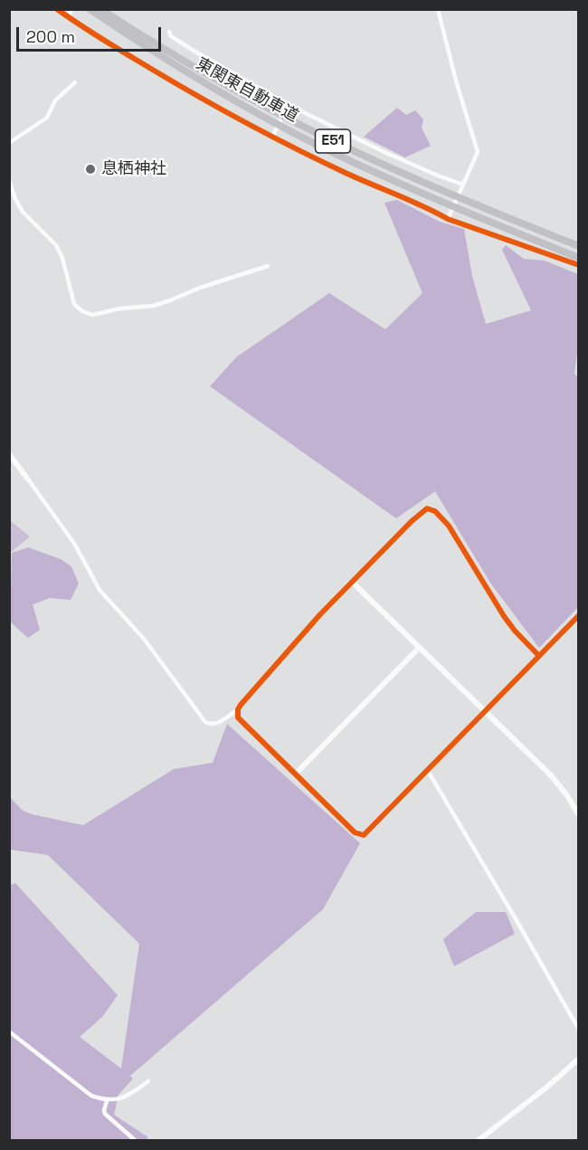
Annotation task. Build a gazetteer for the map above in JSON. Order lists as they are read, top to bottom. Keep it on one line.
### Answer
{"streets":{"highway":["東関東自動車道","E51"]},"places":["息栖神社"],"scale_bar":"200 m"}
